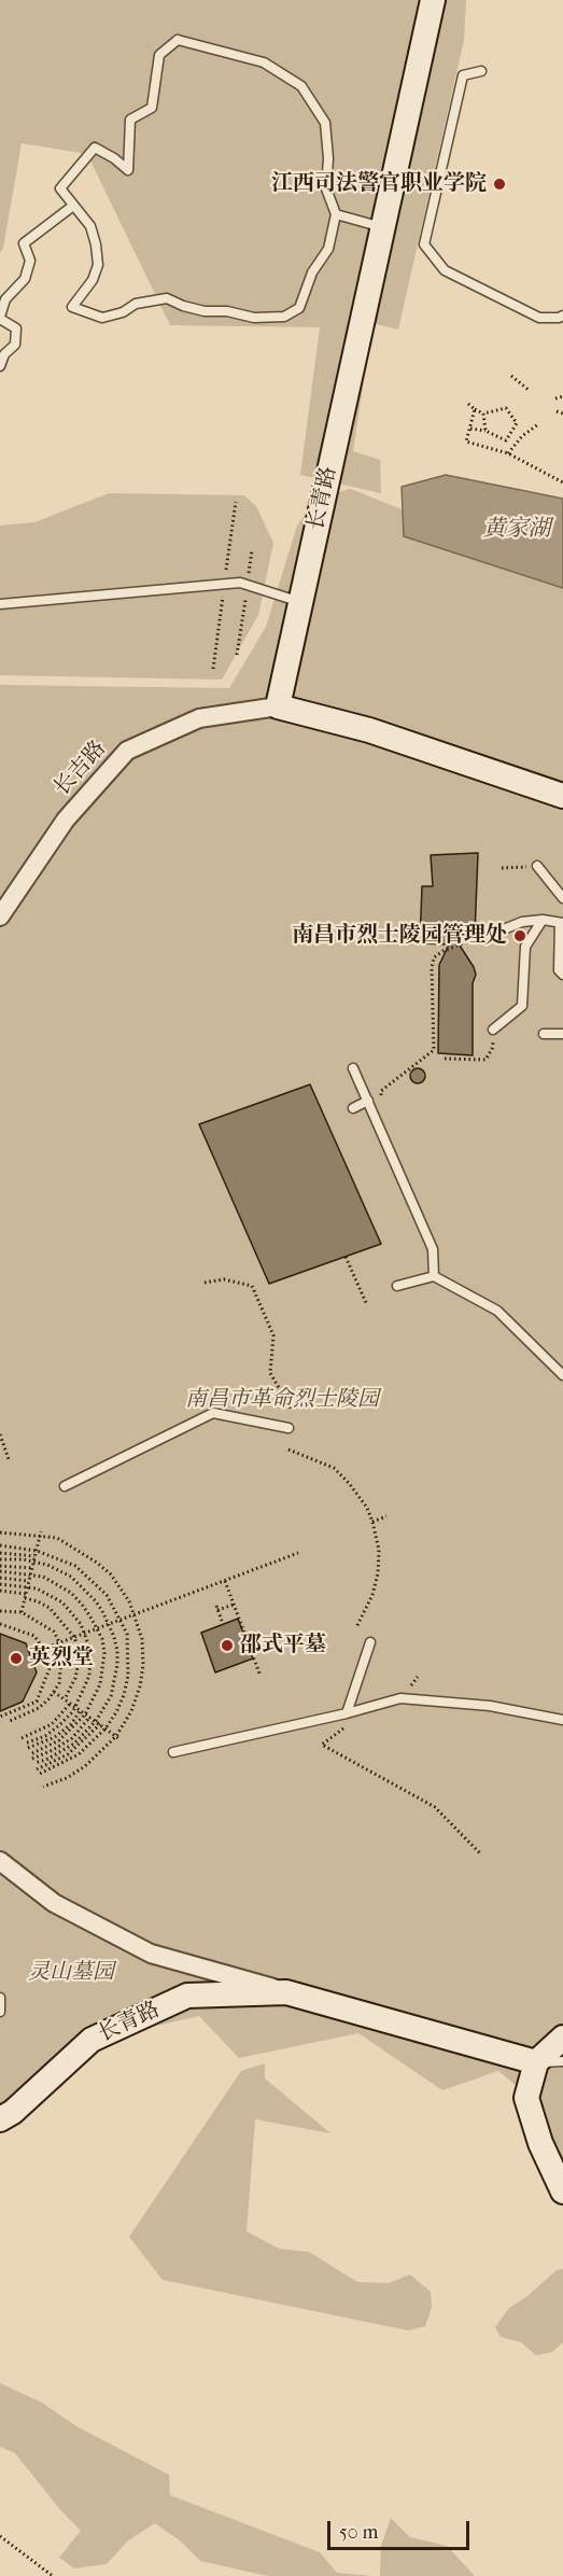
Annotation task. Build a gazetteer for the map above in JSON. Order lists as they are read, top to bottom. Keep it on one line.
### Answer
{"streets":{"street":["长青路","长吉路"]},"crossings":[["长青路","长吉路"]],"water":["黄家湖"],"parks":["南昌市革命烈士陵园","灵山墓园"],"places":["江西司法警官职业学院","南昌市烈士陵园管理处","邵式平墓","英烈堂"],"scale_bar":"50 m"}
